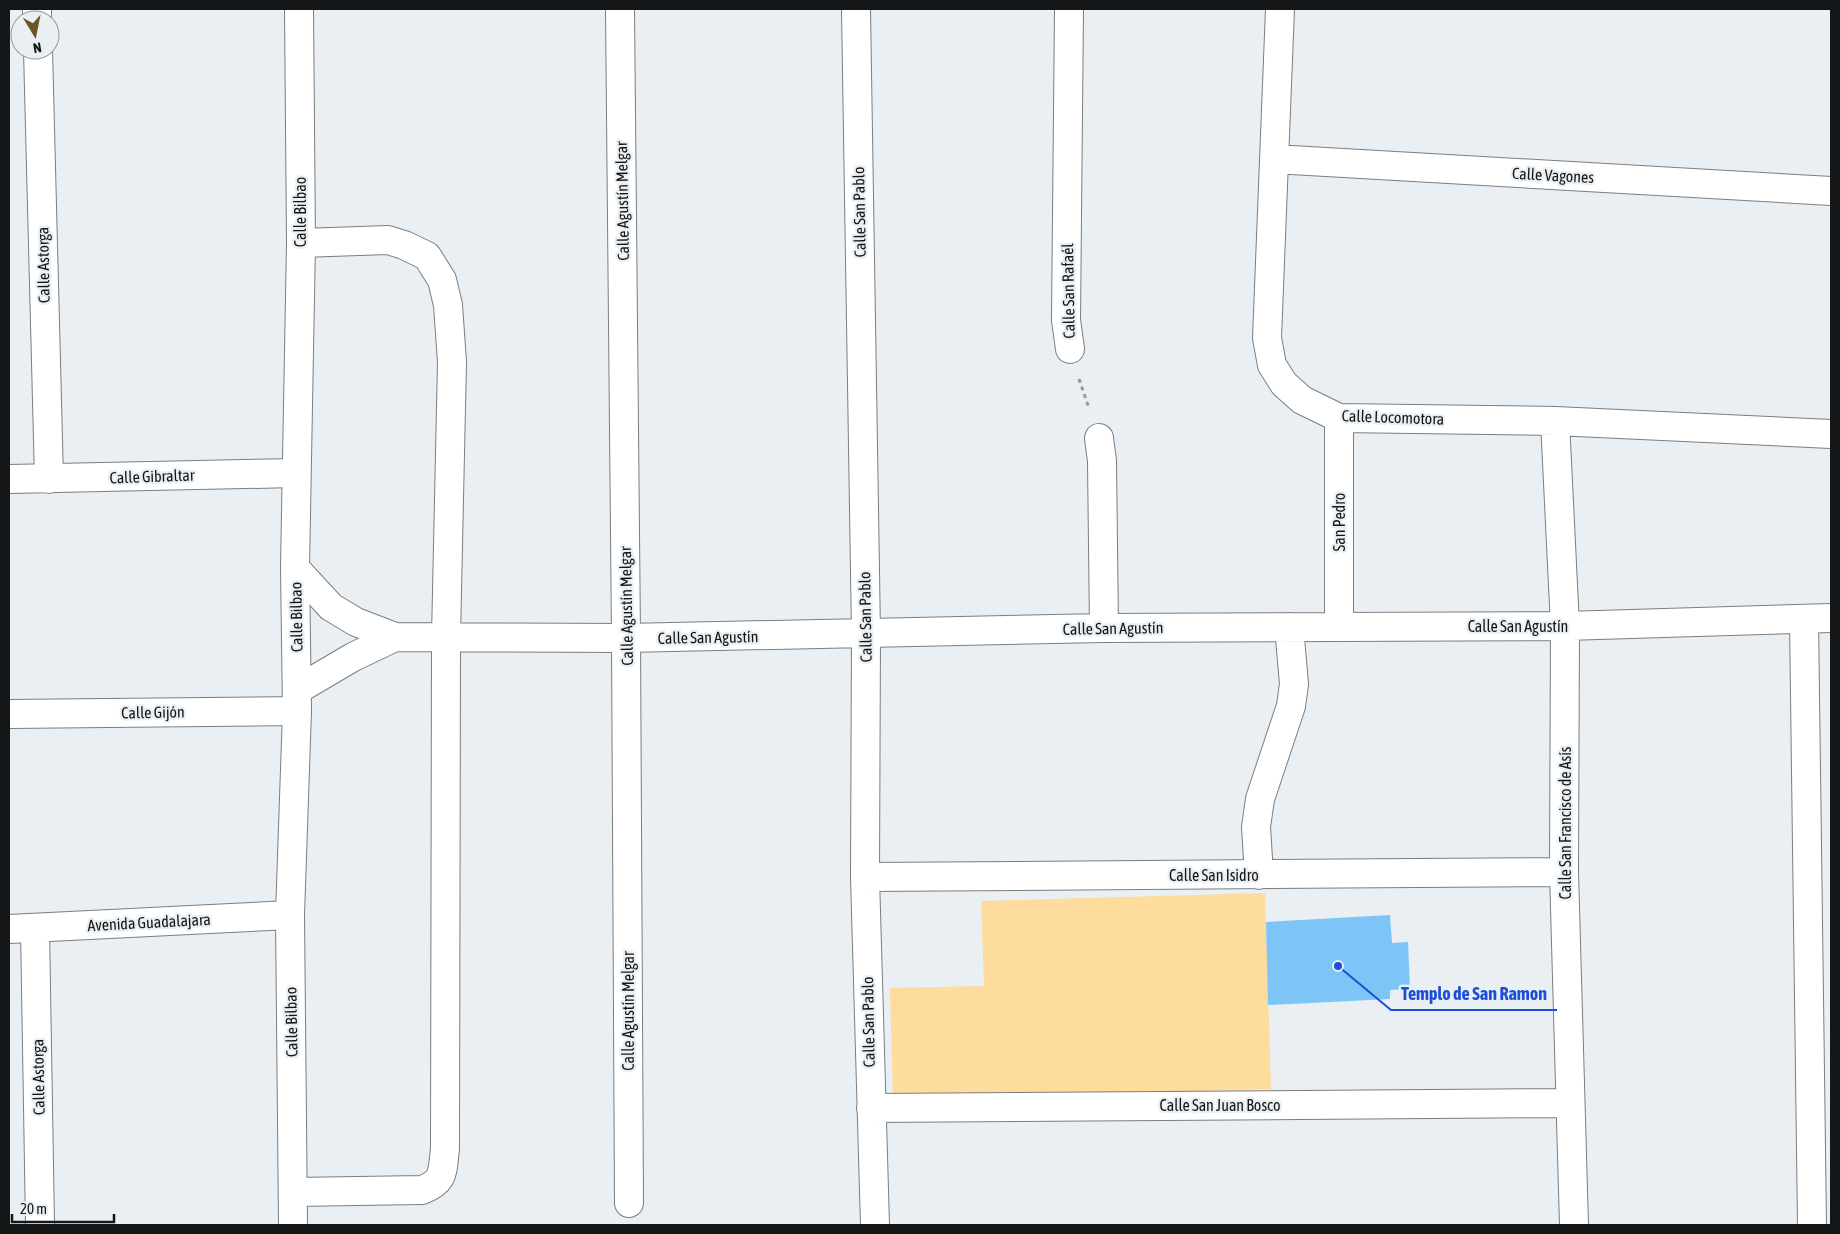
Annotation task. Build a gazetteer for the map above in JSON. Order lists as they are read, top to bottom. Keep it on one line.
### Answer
{"streets":{"street":["Calle Vagones","Calle Agustín Melgar","Calle Bilbao","Calle San Pablo","Calle Astorga","Calle San Rafaél","Calle Locomotora","Calle Gibraltar","San Pedro","Calle San Agustín","Calle Gijón","Calle San Francisco de Asís","Calle San Isidro","Avenida Guadalajara","Calle San Juan Bosco"]},"crossings":[["Calle Vagones","Calle Locomotora"],["Calle Agustín Melgar","Calle San Agustín"],["Calle Bilbao","Calle Gibraltar"],["Calle Bilbao","Calle San Agustín"],["Calle Bilbao","Calle Gijón"],["Calle Bilbao","Avenida Guadalajara"],["Calle San Pablo","Calle San Agustín"],["Calle San Pablo","Calle San Isidro"],["Calle San Pablo","Calle San Juan Bosco"],["Calle Astorga","Calle Gibraltar"],["Calle Astorga","Avenida Guadalajara"],["Calle Locomotora","San Pedro"],["Calle Locomotora","Calle San Francisco de Asís"],["San Pedro","Calle San Agustín"],["Calle San Agustín","Calle Gijón"],["Calle San Agustín","Calle San Francisco de Asís"],["Calle San Francisco de Asís","Calle San Isidro"],["Calle San Francisco de Asís","Calle San Juan Bosco"]],"places":["Templo de San Ramon"],"scale_bar":"20 m","north":"bottom"}
